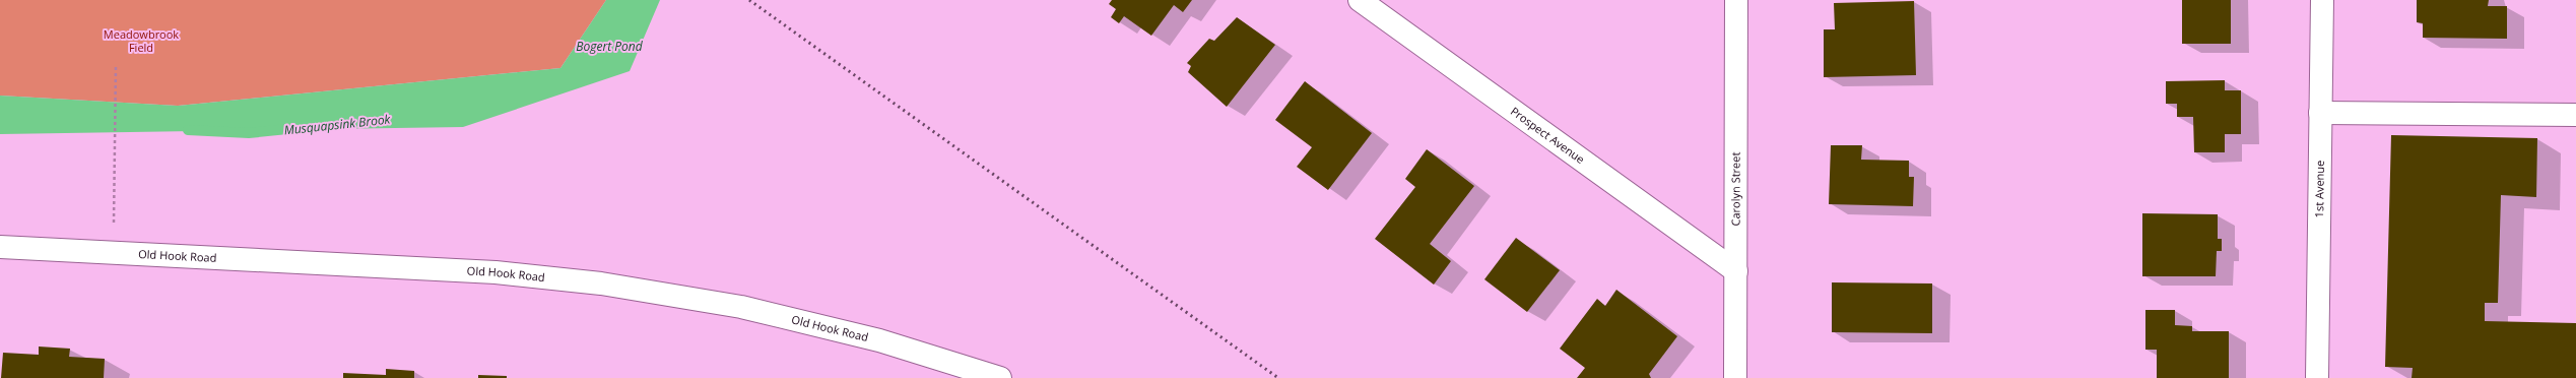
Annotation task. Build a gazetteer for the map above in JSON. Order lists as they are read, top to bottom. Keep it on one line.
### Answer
{"streets":{"street":["Prospect Avenue","Carolyn Street","1st Avenue","Old Hook Road"]},"crossings":[["Prospect Avenue","Carolyn Street"]],"water":["Bogert Pond","Musquapsink Brook"],"parks":["Meadowbrook Field"]}
